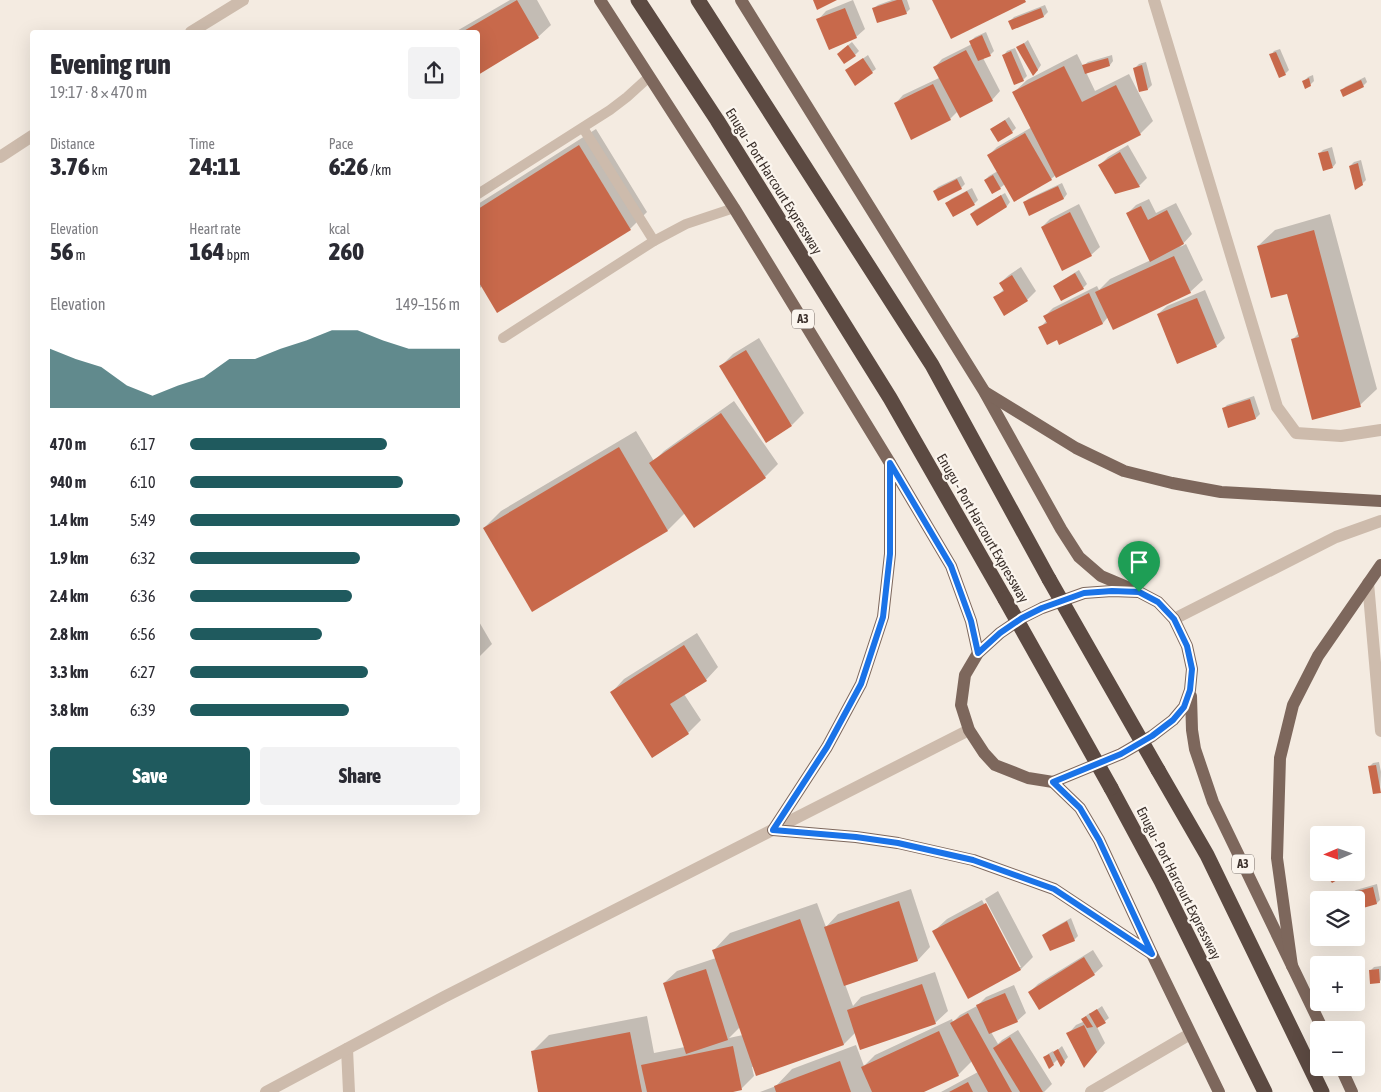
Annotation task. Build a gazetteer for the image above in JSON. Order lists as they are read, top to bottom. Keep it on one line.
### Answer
{"streets":{"highway":["Enugu - Port Harcourt Expressway","A3"]},"north":"left","page":{"heading":["Evening run","19:17 · 8 × 470 m"],"stats":[["Distance","3.76 km"],["Time","24:11"],["Pace","6:26 /km"],["Elevation","56 m"],["Heart rate","164 bpm"],["kcal","260"]],"chart":["Elevation","149–156 m"],"list":[{"name":"470 m","note":"6:17"},{"name":"940 m","note":"6:10"},{"name":"1.4 km","note":"5:49"},{"name":"1.9 km","note":"6:32"},{"name":"2.4 km","note":"6:36"},{"name":"2.8 km","note":"6:56"},{"name":"3.3 km","note":"6:27"},{"name":"3.8 km","note":"6:39"}],"buttons":["Save","Share"],"map_buttons":["+","−"]}}
